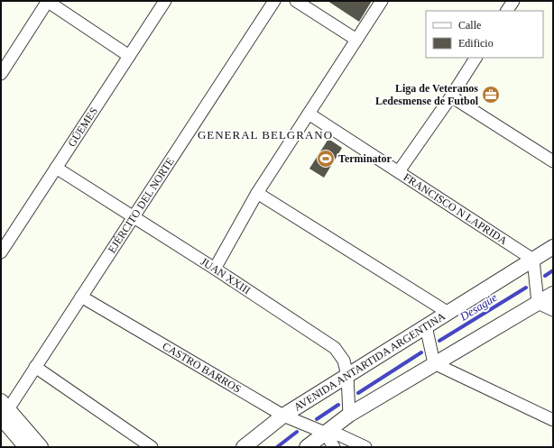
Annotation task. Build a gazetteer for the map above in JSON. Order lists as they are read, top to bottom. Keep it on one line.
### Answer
{"streets":{"street":["GÜEMES","EJÉRCITO DEL NORTE","FRANCISCO N LAPRIDA","JUAN XXIII","AVENIDA ANTARTIDA ARGENTINA","CASTRO BARROS"]},"crossings":[["GÜEMES","JUAN XXIII"],["EJÉRCITO DEL NORTE","JUAN XXIII"],["EJÉRCITO DEL NORTE","CASTRO BARROS"],["FRANCISCO N LAPRIDA","AVENIDA ANTARTIDA ARGENTINA"],["JUAN XXIII","AVENIDA ANTARTIDA ARGENTINA"],["AVENIDA ANTARTIDA ARGENTINA","CASTRO BARROS"]],"districts":["GENERAL BELGRANO"],"water":["Desagüe"],"places":{"office":["Liga de Veteranos Ledesmense de Futbol"],"sports":["Terminator"]},"legend":["Calle","Edificio"]}
